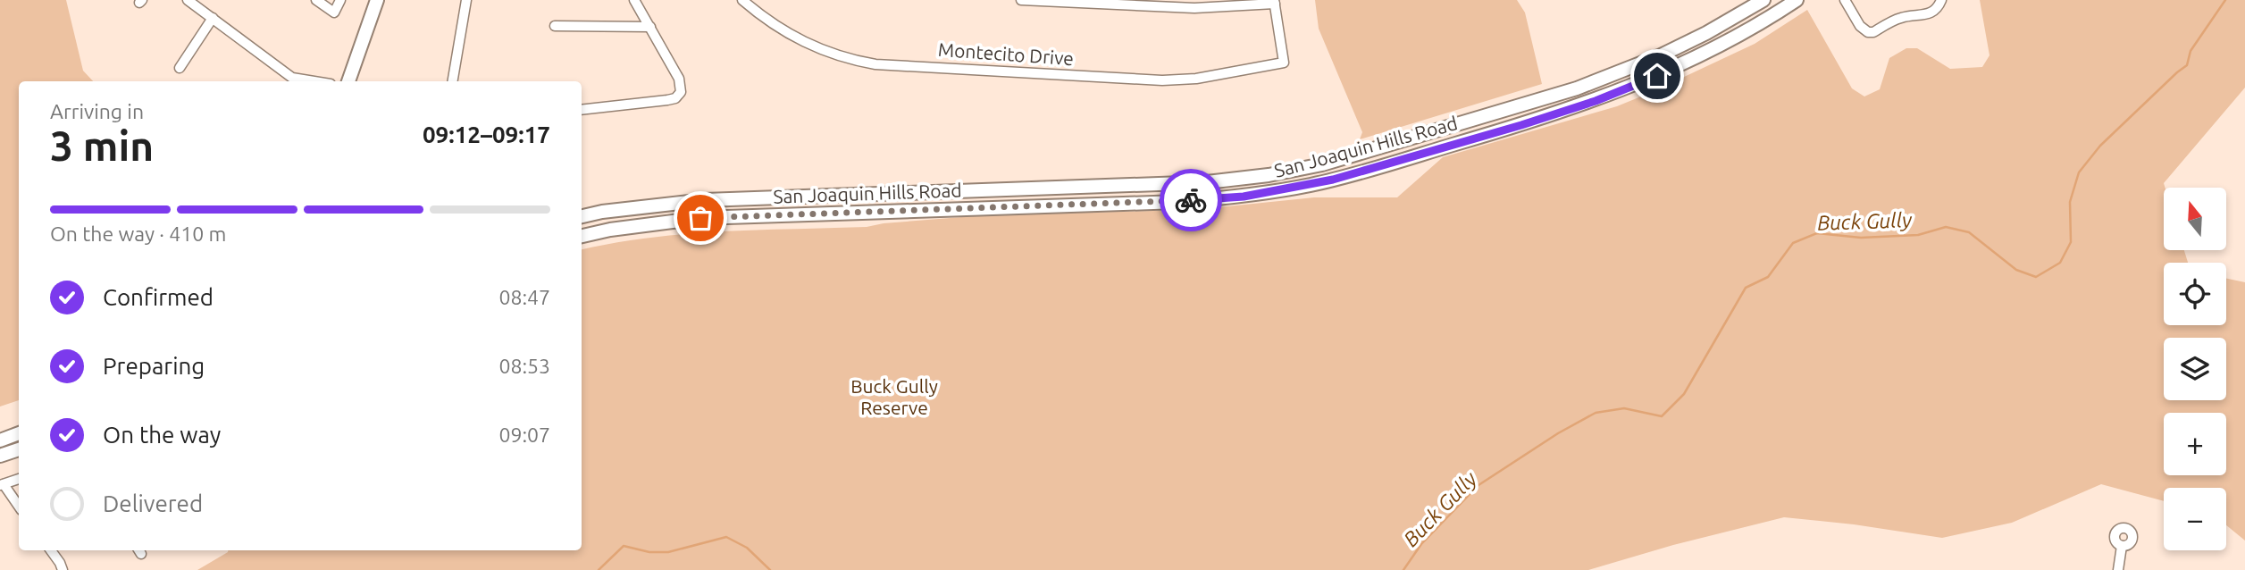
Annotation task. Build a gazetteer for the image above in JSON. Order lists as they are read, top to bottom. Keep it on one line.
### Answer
{"streets":{"main road":["San Joaquin Hills Road"],"street":["Montecito Drive"]},"water":["Buck Gully"],"parks":["Buck Gully Reserve"],"north":"top","page":{"heading":["3 min","Arriving in","09:12–09:17"],"map_buttons":["+","−"],"bar":"On the way · 410 m","list":[["Confirmed","08:47"],["Preparing","08:53"],["On the way","09:07"],"Delivered"]}}
